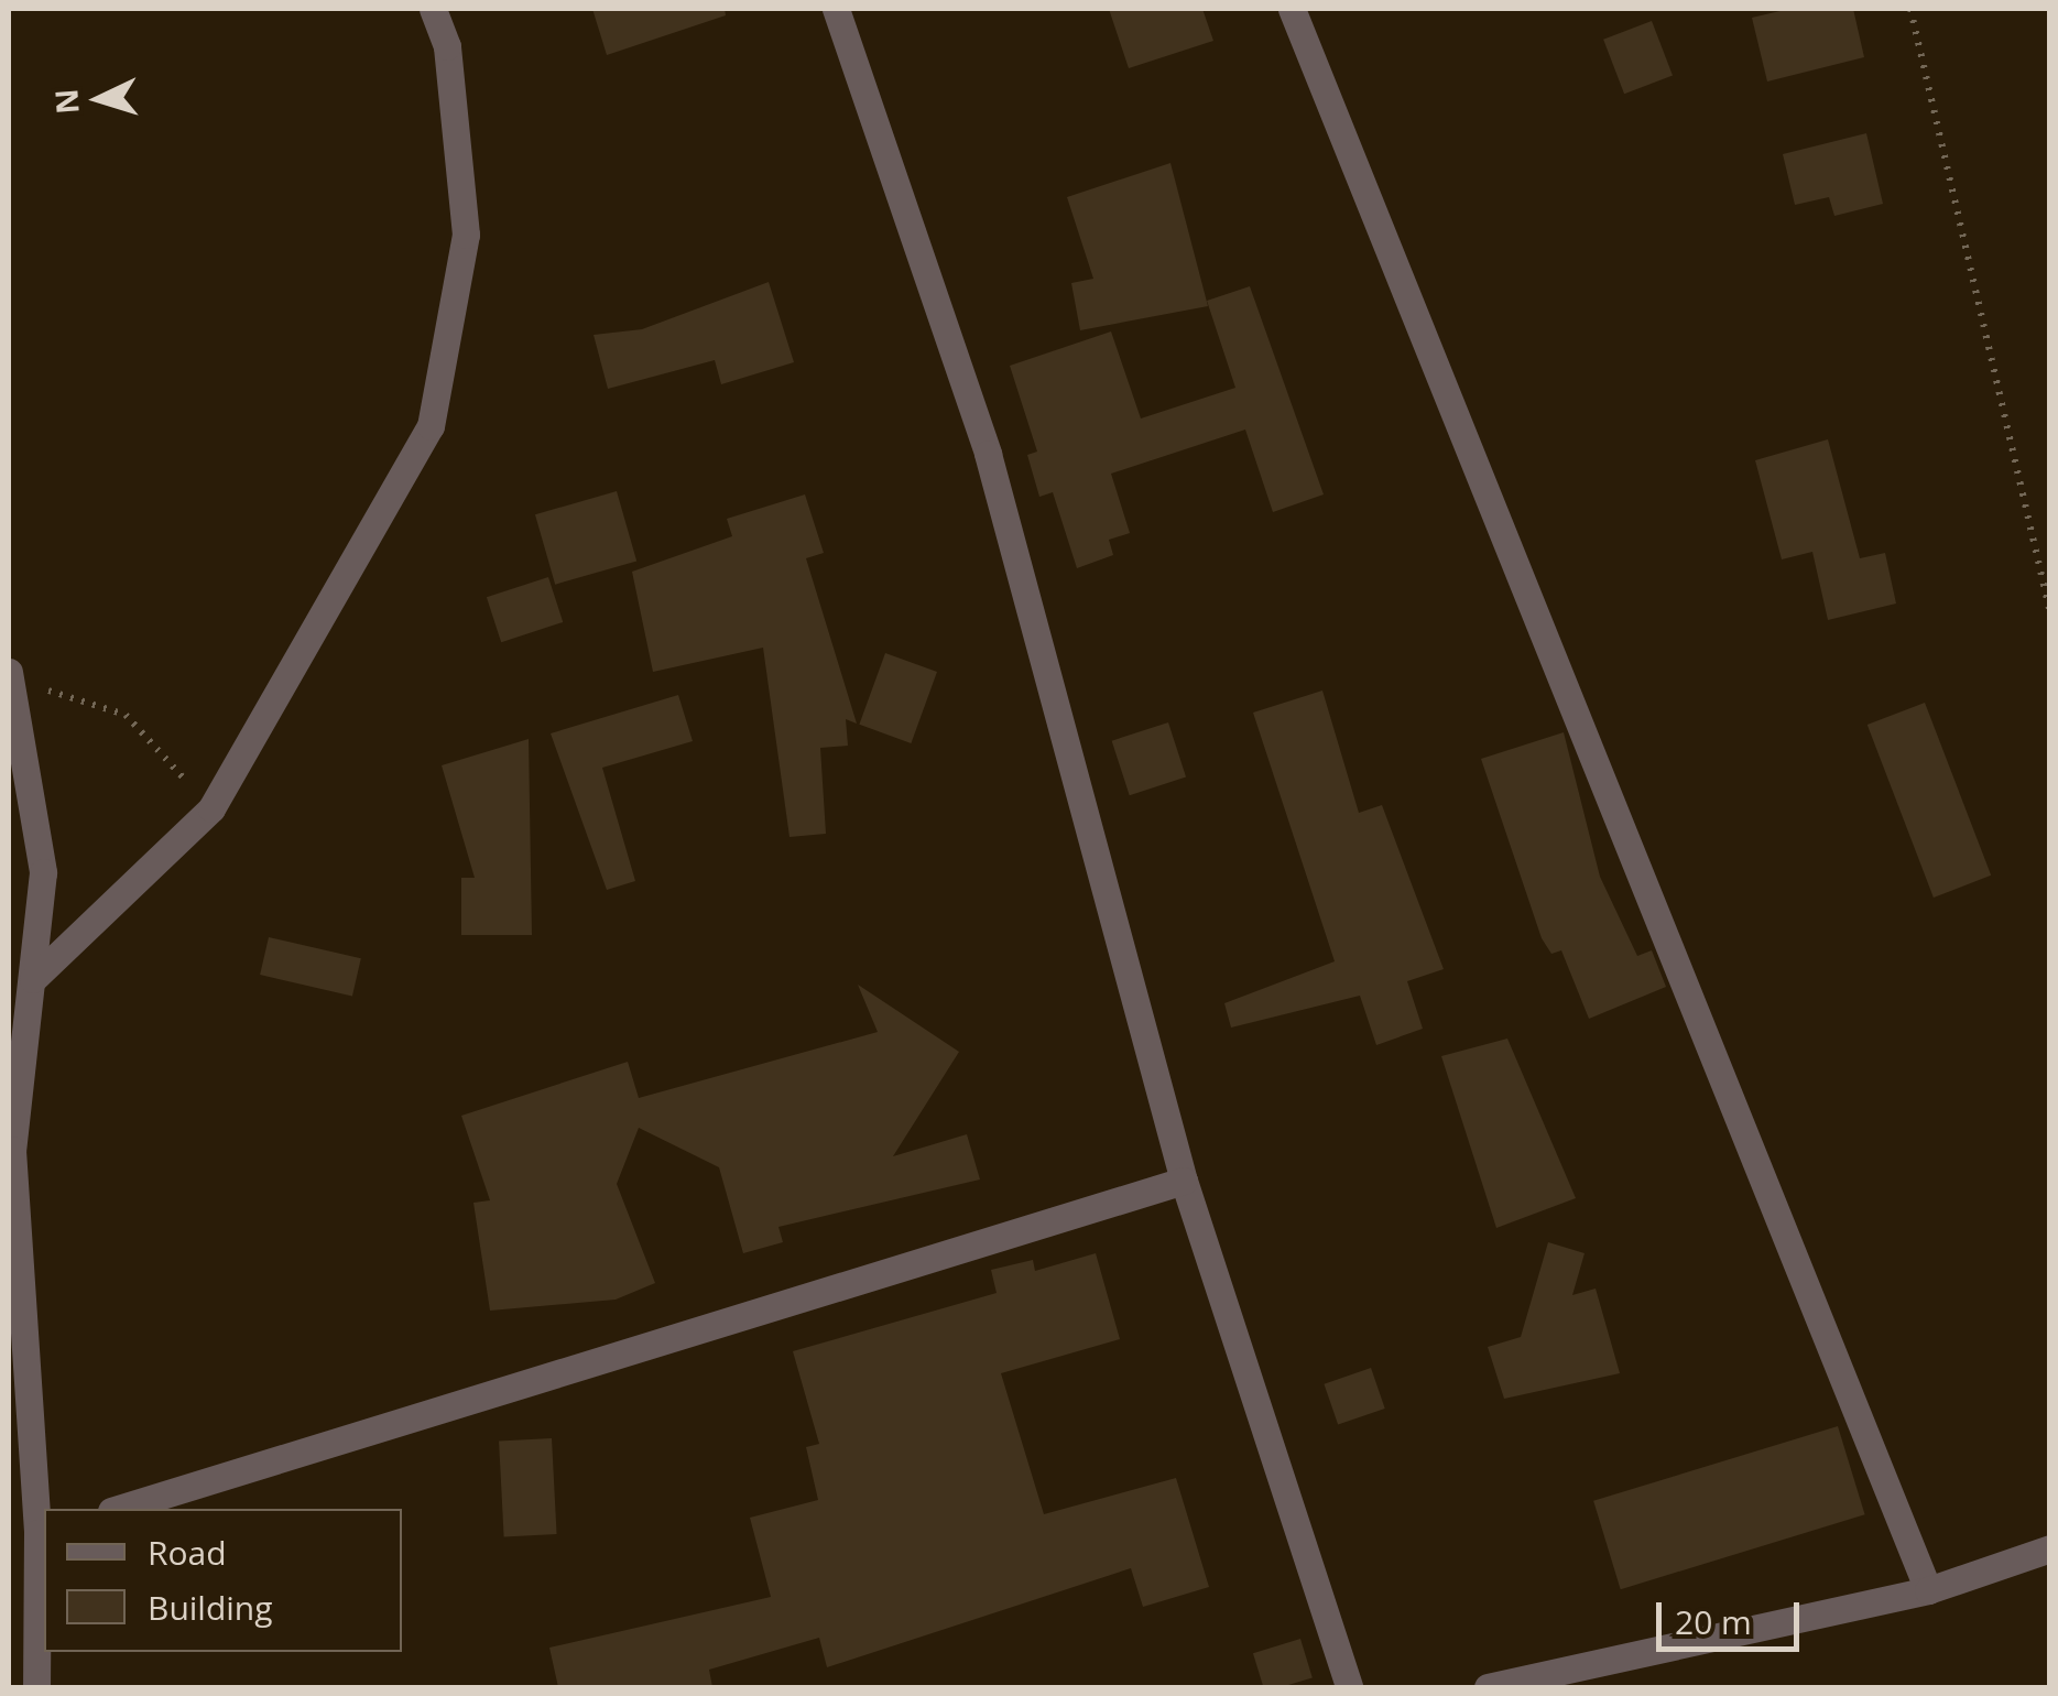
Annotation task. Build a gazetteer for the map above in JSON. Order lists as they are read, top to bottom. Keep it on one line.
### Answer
{"legend":["Road","Building"],"scale_bar":"20 m","north":"left"}
